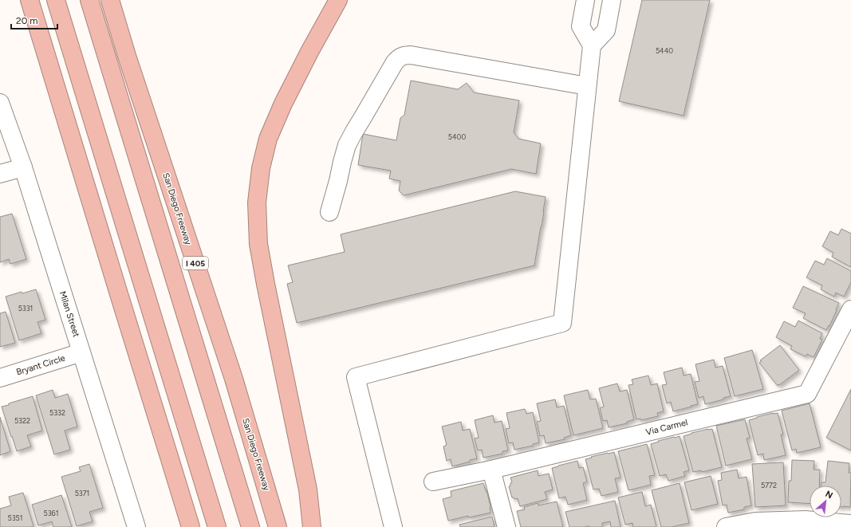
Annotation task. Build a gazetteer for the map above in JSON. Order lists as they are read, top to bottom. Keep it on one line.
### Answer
{"streets":{"highway":["San Diego Freeway","I 405"],"street":["Milan Street","Bryant Circle","Via Carmel"]},"crossings":[["Milan Street","Bryant Circle"]],"house_numbers":["5440","5400","5331","5332","5322","5772","5371","5361","5351"],"scale_bar":"20 m","north":"top right"}
